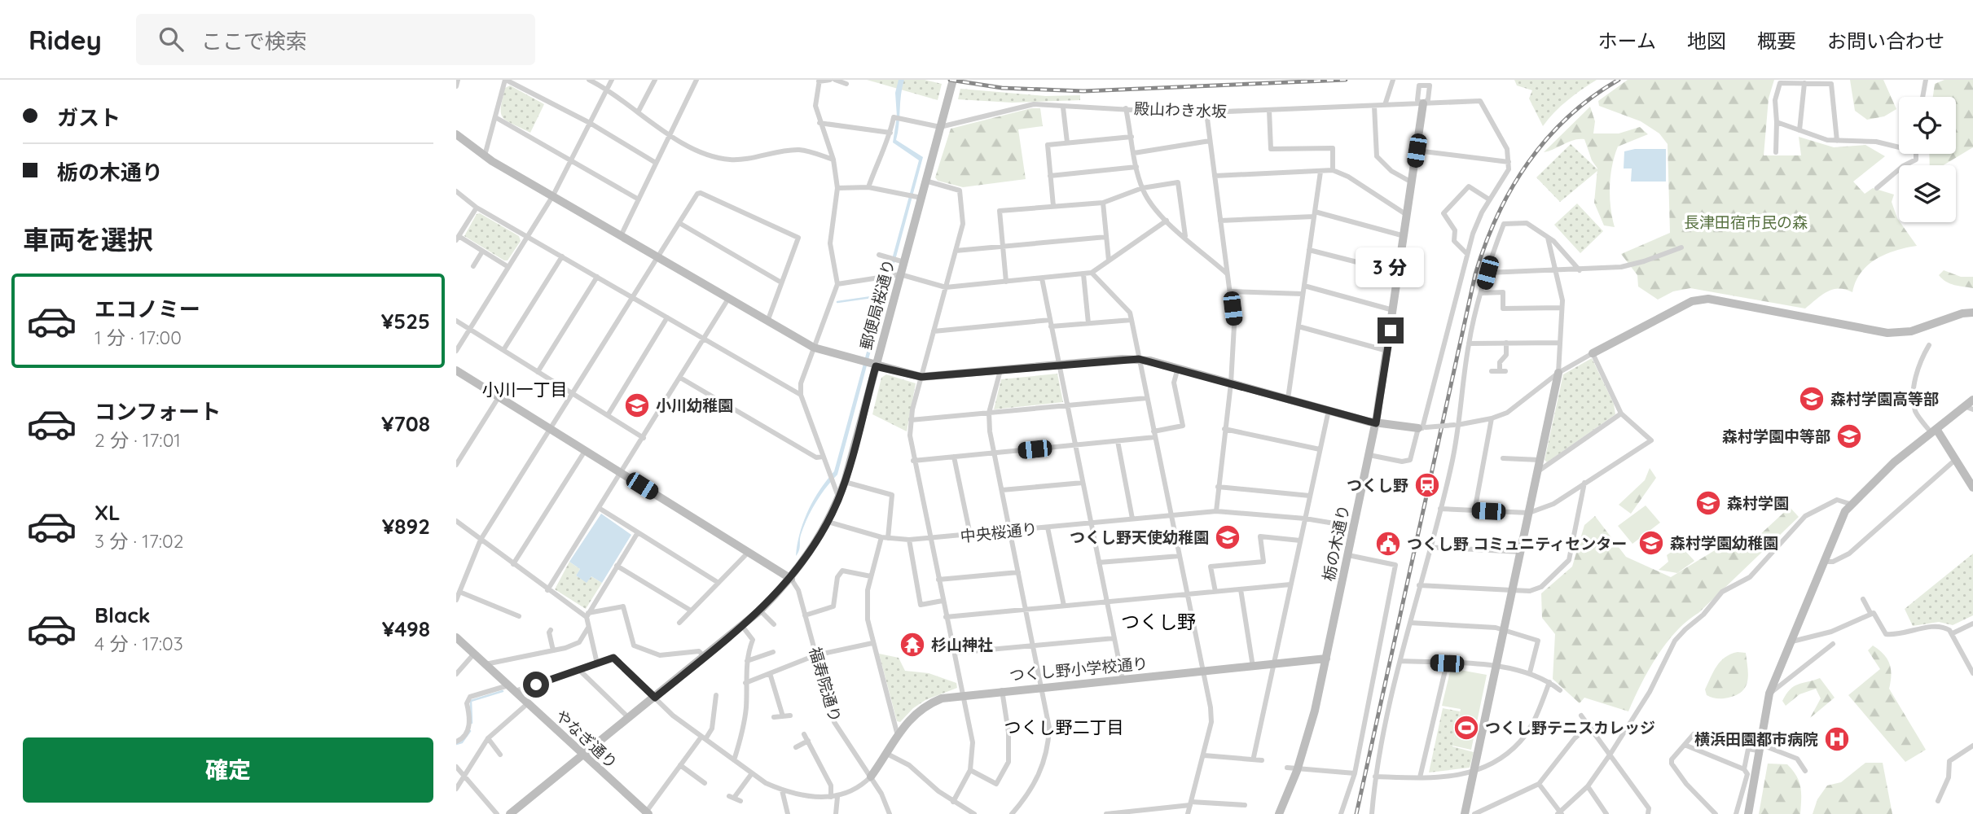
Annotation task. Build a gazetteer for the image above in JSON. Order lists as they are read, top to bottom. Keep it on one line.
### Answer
{"streets":{"street":["殿山わき水坂","郵便局桜通り","中央桜通り","栃の木通り","つくし野小学校通り","福寿院通り","やなぎ通り"]},"crossings":[["殿山わき水坂","郵便局桜通り"],["殿山わき水坂","栃の木通り"],["郵便局桜通り","中央桜通り"],["郵便局桜通り","福寿院通り"],["郵便局桜通り","やなぎ通り"],["栃の木通り","つくし野小学校通り"],["つくし野小学校通り","福寿院通り"]],"districts":["小川一丁目","つくし野","つくし野二丁目"],"parks":["長津田宿市民の森"],"places":{"school or university":["森村学園高等部","小川幼稚園","森村学園中等部","森村学園","つくし野天使幼稚園","森村学園幼稚園"],"station":["つくし野"],"public building":["つくし野 コミュニティセンター"],"temple":["杉山神社"],"sports":["つくし野テニスカレッジ"],"hospital":["横浜田園都市病院"]},"page":{"header":"Ridey","search":"ここで検索","nav":["ホーム","地図","概要","お問い合わせ"],"banner":["ガスト","栃の木通り"],"heading":"車両を選択","bubble":"3 分","list":[{"name":"エコノミー","note":"1 分 · 17:00","value":"¥525"},{"name":"コンフォート","note":"2 分 · 17:01","value":"¥708"},{"name":"XL","note":"3 分 · 17:02","value":"¥892"},{"name":"Black","note":"4 分 · 17:03","value":"¥498"}],"buttons":"確定"}}
